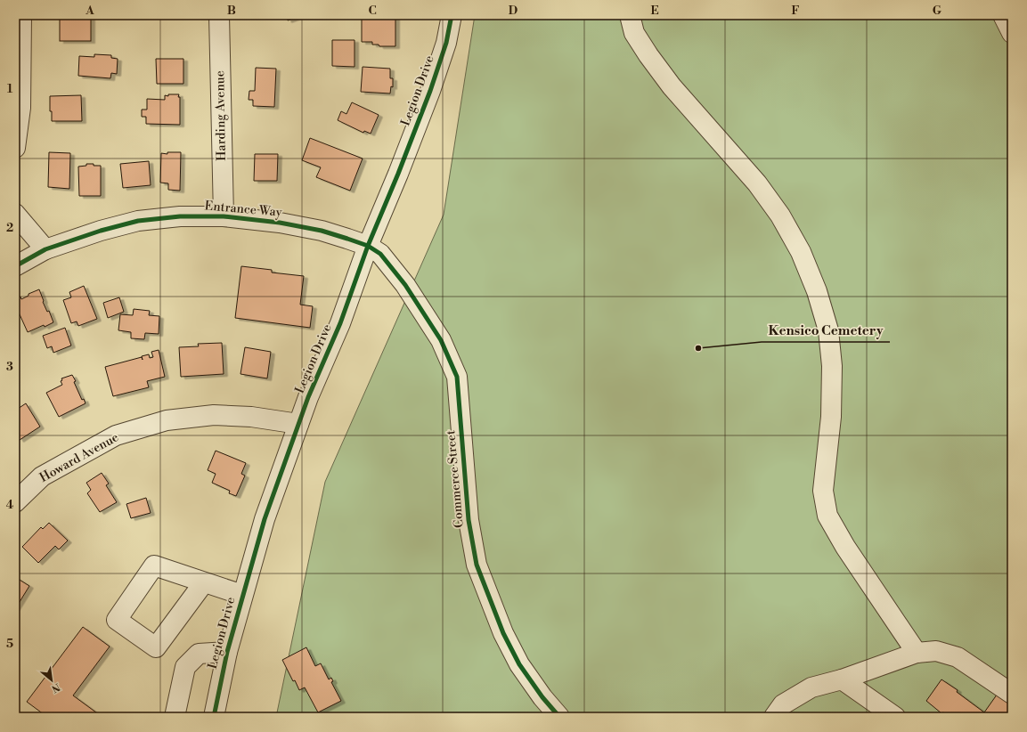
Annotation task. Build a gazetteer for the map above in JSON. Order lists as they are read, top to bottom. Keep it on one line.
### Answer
{"streets":{"street":["Legion Drive","Harding Avenue","Entrance Way","Howard Avenue","Commerce Street"]},"crossings":[["Legion Drive","Entrance Way"],["Legion Drive","Howard Avenue"],["Legion Drive","Commerce Street"],["Harding Avenue","Entrance Way"],["Entrance Way","Commerce Street"]],"places":["Kensico Cemetery"],"north":"bottom right","grid":{"columns":["A","B","C","D","E","F","G"],"rows":["1","2","3","4","5"]}}
